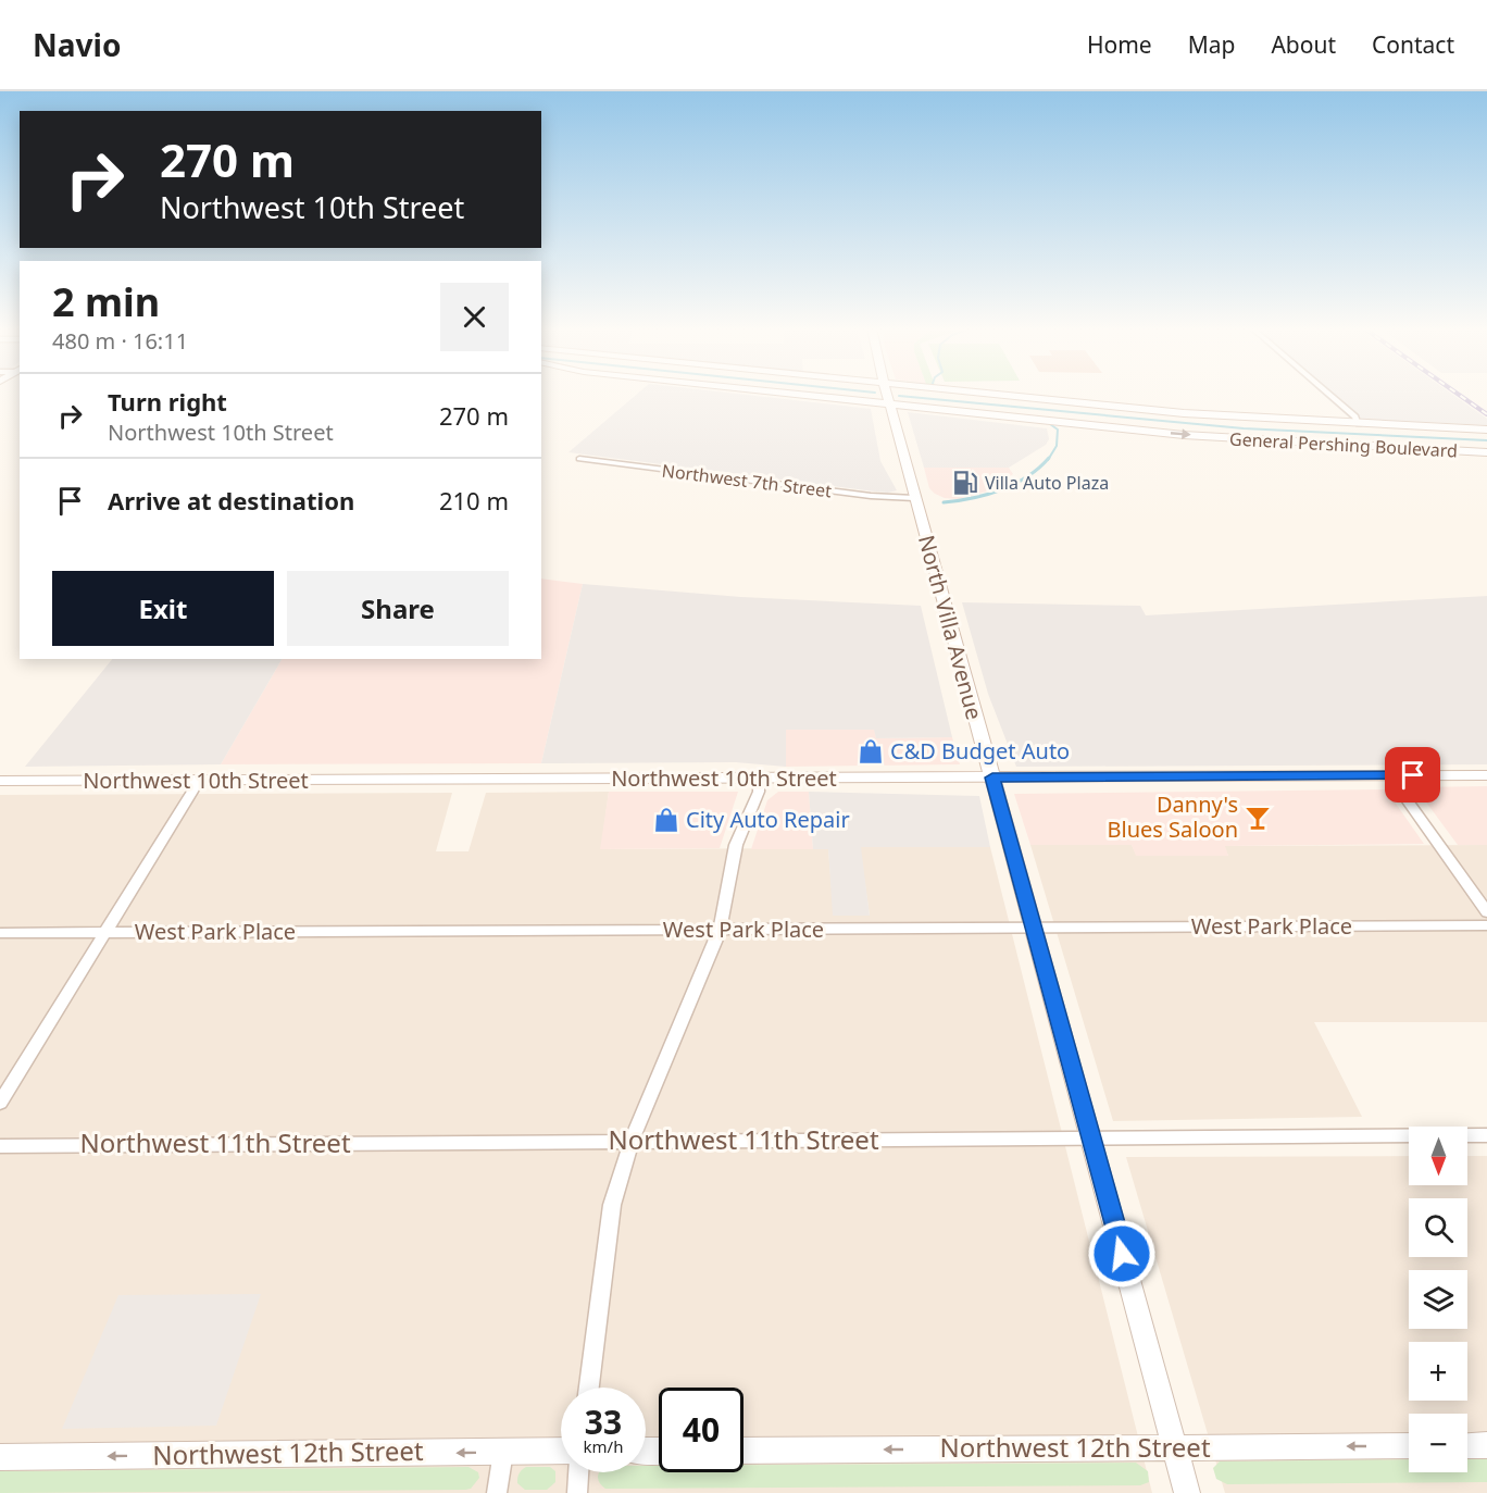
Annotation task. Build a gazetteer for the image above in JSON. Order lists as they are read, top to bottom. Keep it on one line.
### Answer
{"streets":{"main road":["General Pershing Boulevard","North Villa Avenue","Northwest 10th Street"],"street":["Northwest 7th Street","West Park Place","Northwest 11th Street","Northwest 12th Street"]},"crossings":[["General Pershing Boulevard","North Villa Avenue"],["Northwest 7th Street","North Villa Avenue"],["North Villa Avenue","Northwest 10th Street"],["North Villa Avenue","West Park Place"],["North Villa Avenue","Northwest 11th Street"],["North Villa Avenue","Northwest 12th Street"]],"one_way":["Northwest 12th Street"],"places":{"fuel station":["Villa Auto Plaza"],"shop":["C&D Budget Auto","City Auto Repair"],"bar":["Danny's Blues Saloon"]},"north":"bottom","page":{"header":"Navio","nav":["Home","Map","About","Contact"],"turn":["270 m","Northwest 10th Street"],"heading":["2 min","480 m · 16:11"],"list":[{"name":"Turn right","note":"Northwest 10th Street","value":"270 m"},{"name":"Arrive at destination","value":"210 m"}],"buttons":["Exit","Share"],"map_buttons":["+","−"],"speed":"33 km/h","limit":"40"}}
